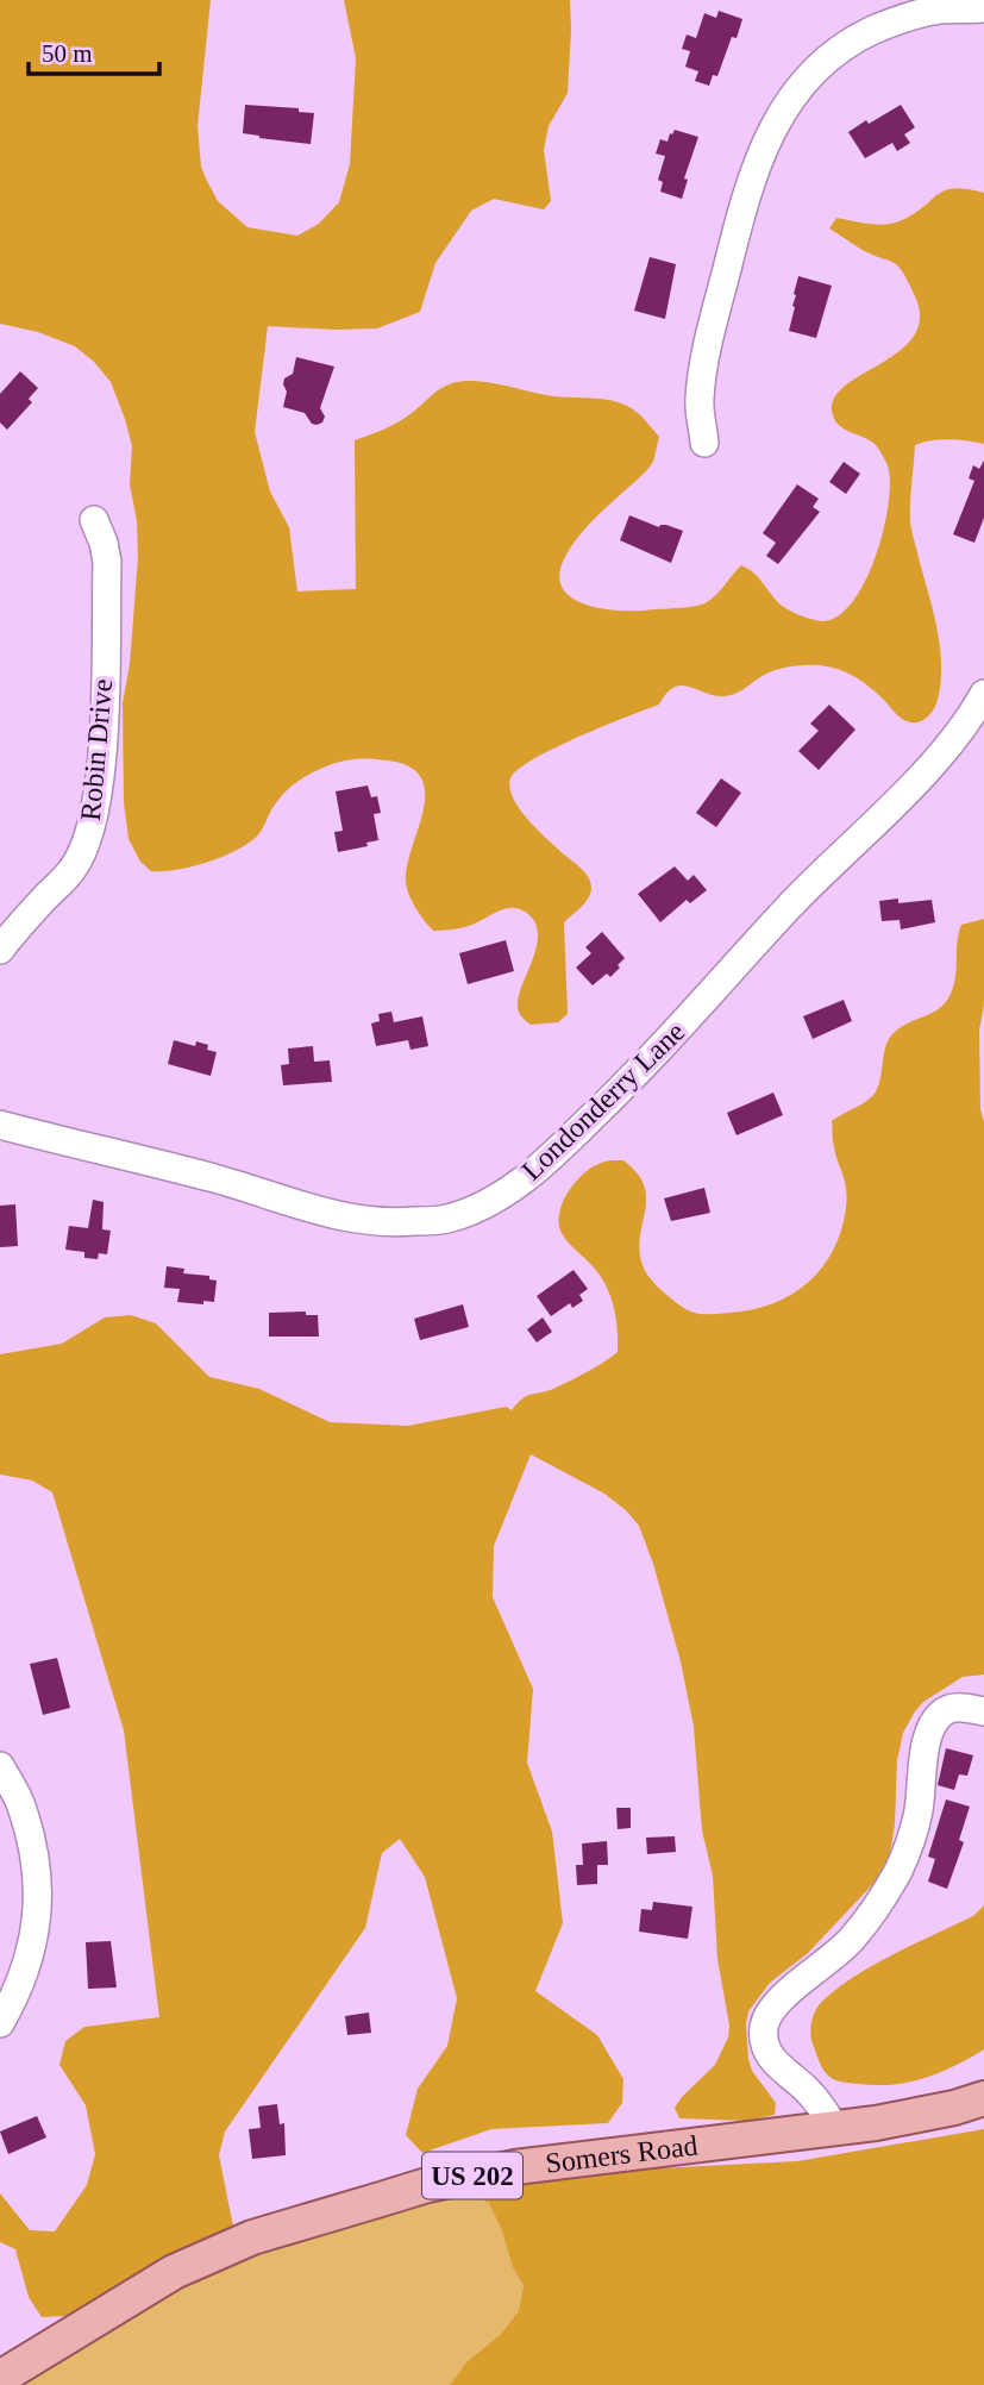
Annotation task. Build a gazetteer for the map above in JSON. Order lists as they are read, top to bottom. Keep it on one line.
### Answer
{"streets":{"main road":["Somers Road","US 202"],"street":["Robin Drive","Londonderry Lane"]},"scale_bar":"50 m"}
